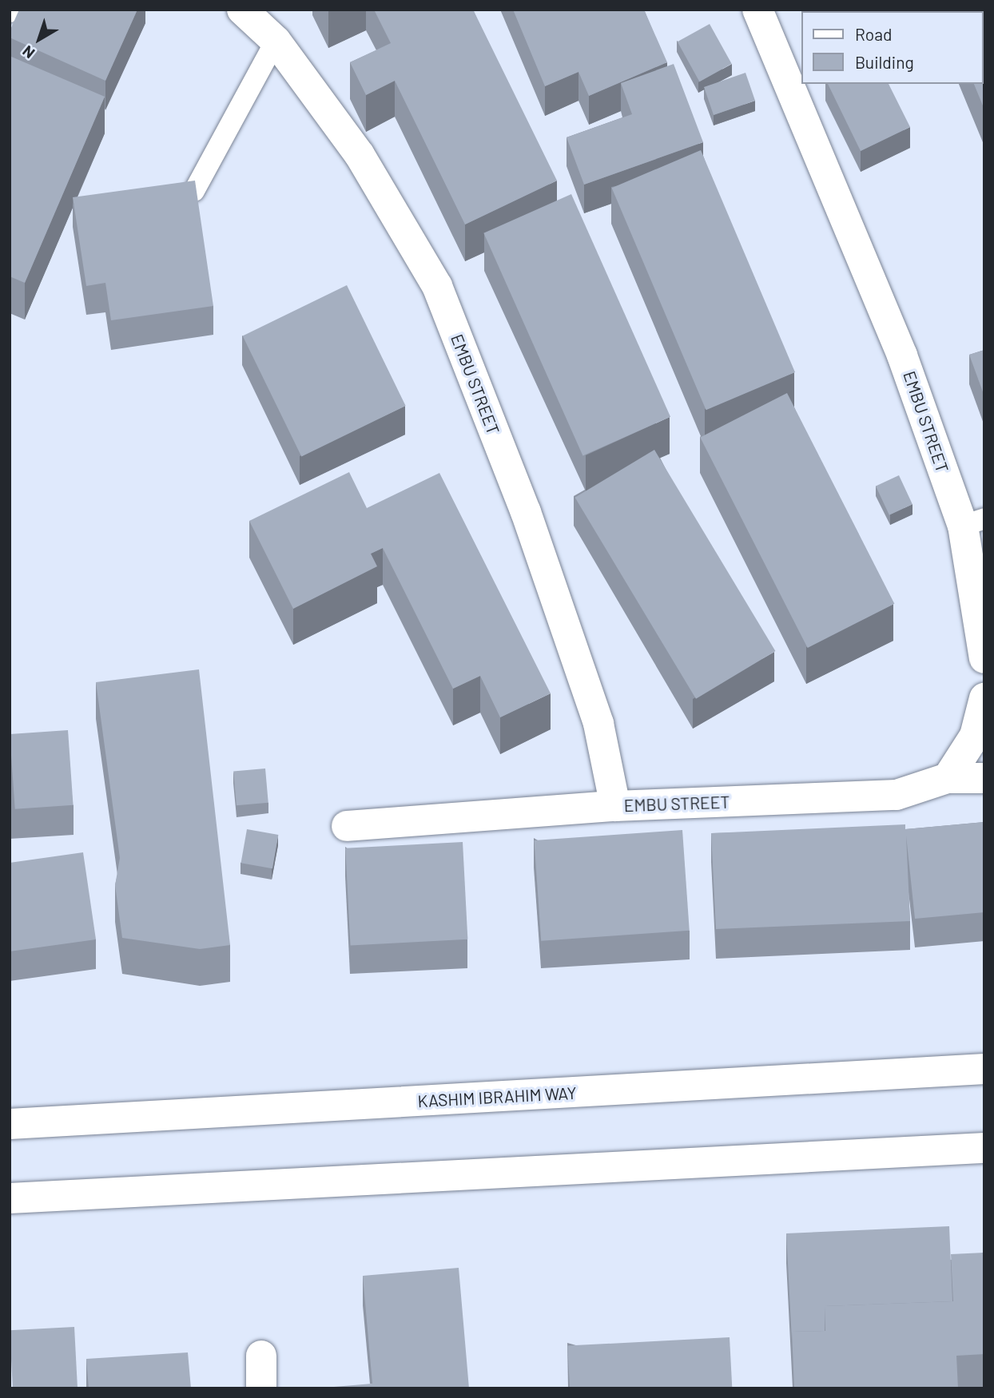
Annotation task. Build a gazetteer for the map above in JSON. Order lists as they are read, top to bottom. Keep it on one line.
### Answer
{"streets":{"street":["EMBU STREET","KASHIM IBRAHIM WAY"]},"legend":["Road","Building"],"north":"bottom left"}
